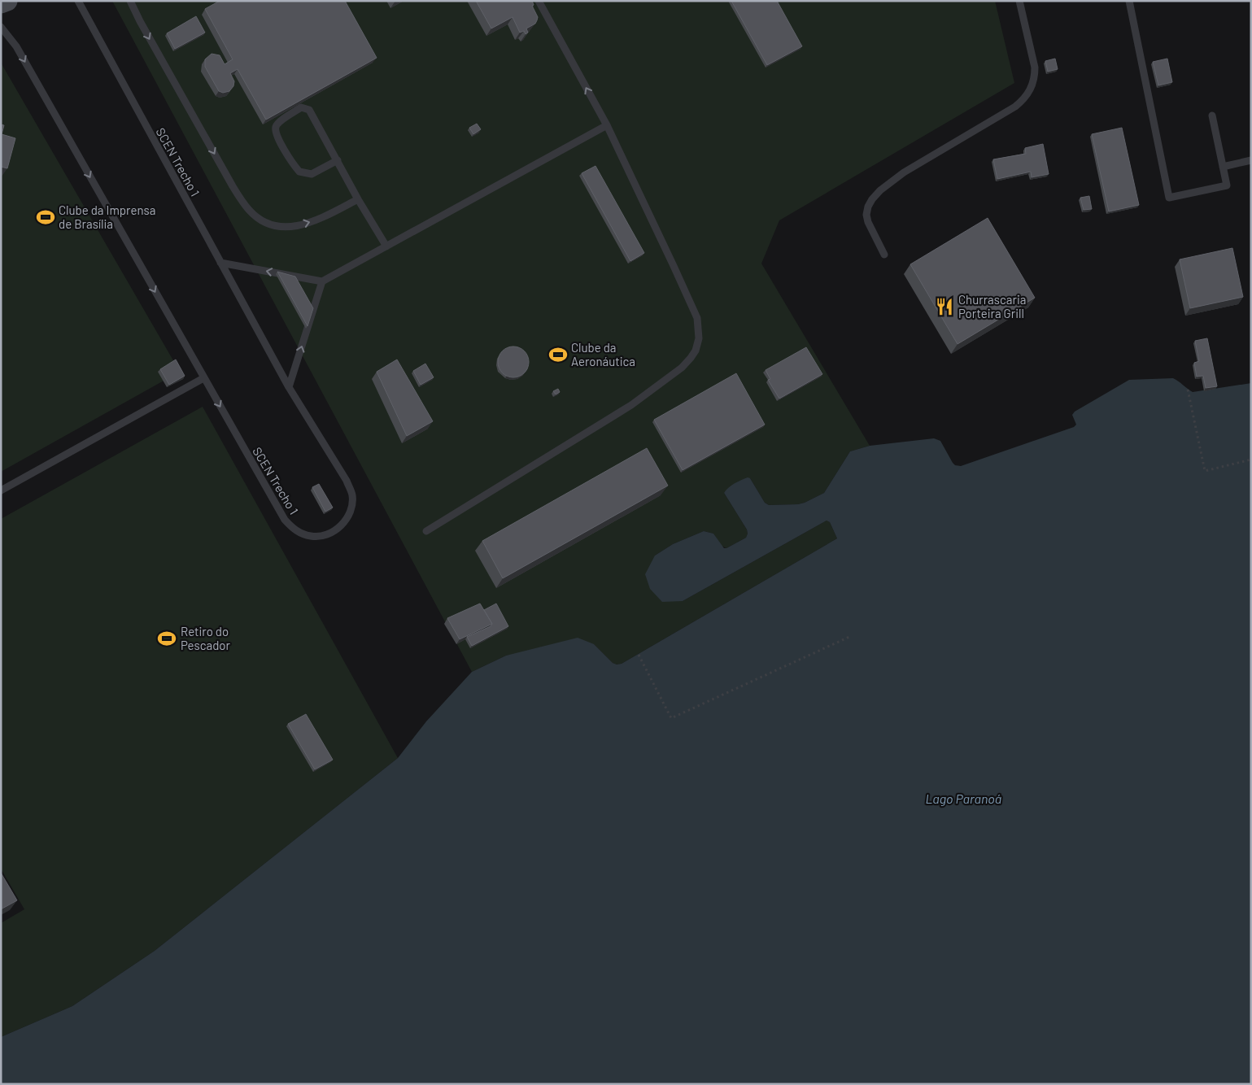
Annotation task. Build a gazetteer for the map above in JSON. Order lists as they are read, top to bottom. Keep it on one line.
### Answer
{"streets":{"lane":["SCEN Trecho 1"]},"water":["Lago Paranoá"],"places":{"sports":["Clube da Imprensa de Brasília","Clube da Aeronáutica","Retiro do Pescador"],"restaurant":["Churrascaria Porteira Grill"]}}
